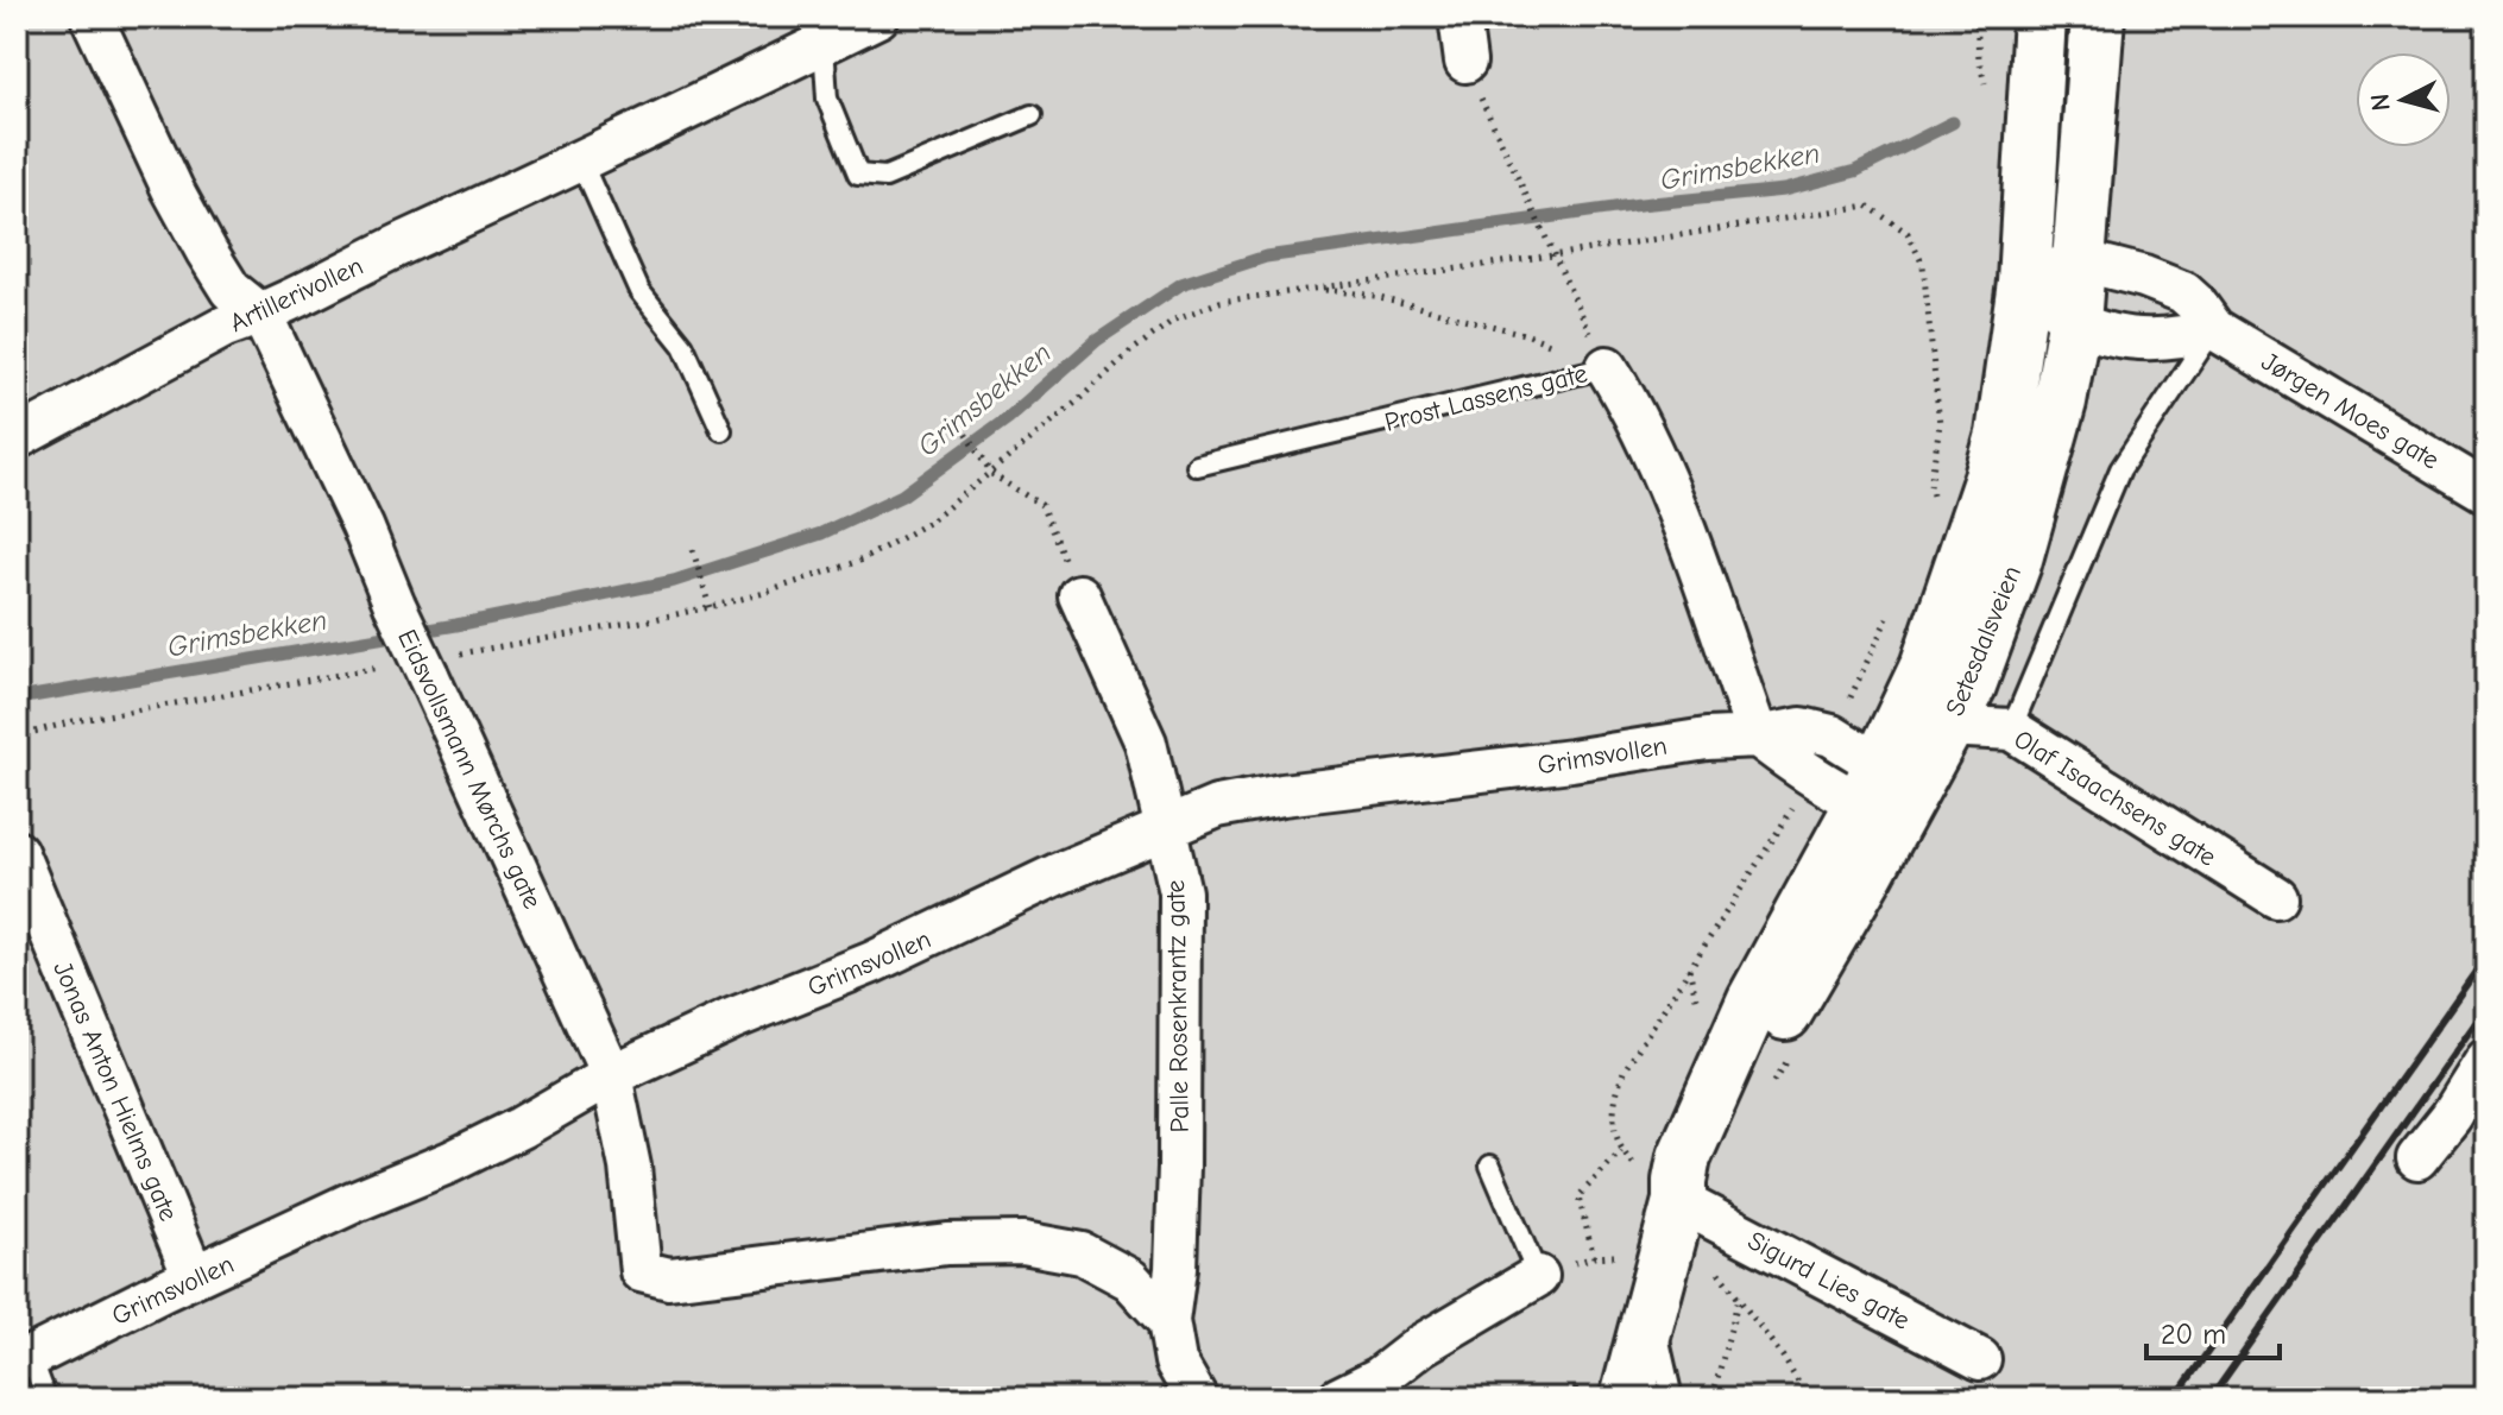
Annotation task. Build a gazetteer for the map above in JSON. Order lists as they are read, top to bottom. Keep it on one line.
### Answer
{"streets":{"highway":["Setesdalsveien"],"street":["Artillerivollen","Prost Lassens gate","Jørgen Moes gate","Grimsvollen","Eidsvollsmann Mørchs gate","Olaf Isaachsens gate","Palle Rosenkrantz gate","Jonas Anton Hielms gate","Sigurd Lies gate"]},"crossings":[["Artillerivollen","Eidsvollsmann Mørchs gate"],["Prost Lassens gate","Grimsvollen"],["Jørgen Moes gate","Setesdalsveien"],["Setesdalsveien","Grimsvollen"],["Setesdalsveien","Olaf Isaachsens gate"],["Setesdalsveien","Sigurd Lies gate"],["Grimsvollen","Eidsvollsmann Mørchs gate"],["Grimsvollen","Palle Rosenkrantz gate"],["Grimsvollen","Jonas Anton Hielms gate"],["Eidsvollsmann Mørchs gate","Palle Rosenkrantz gate"]],"water":["Grimsbekken"],"scale_bar":"20 m","north":"left"}
